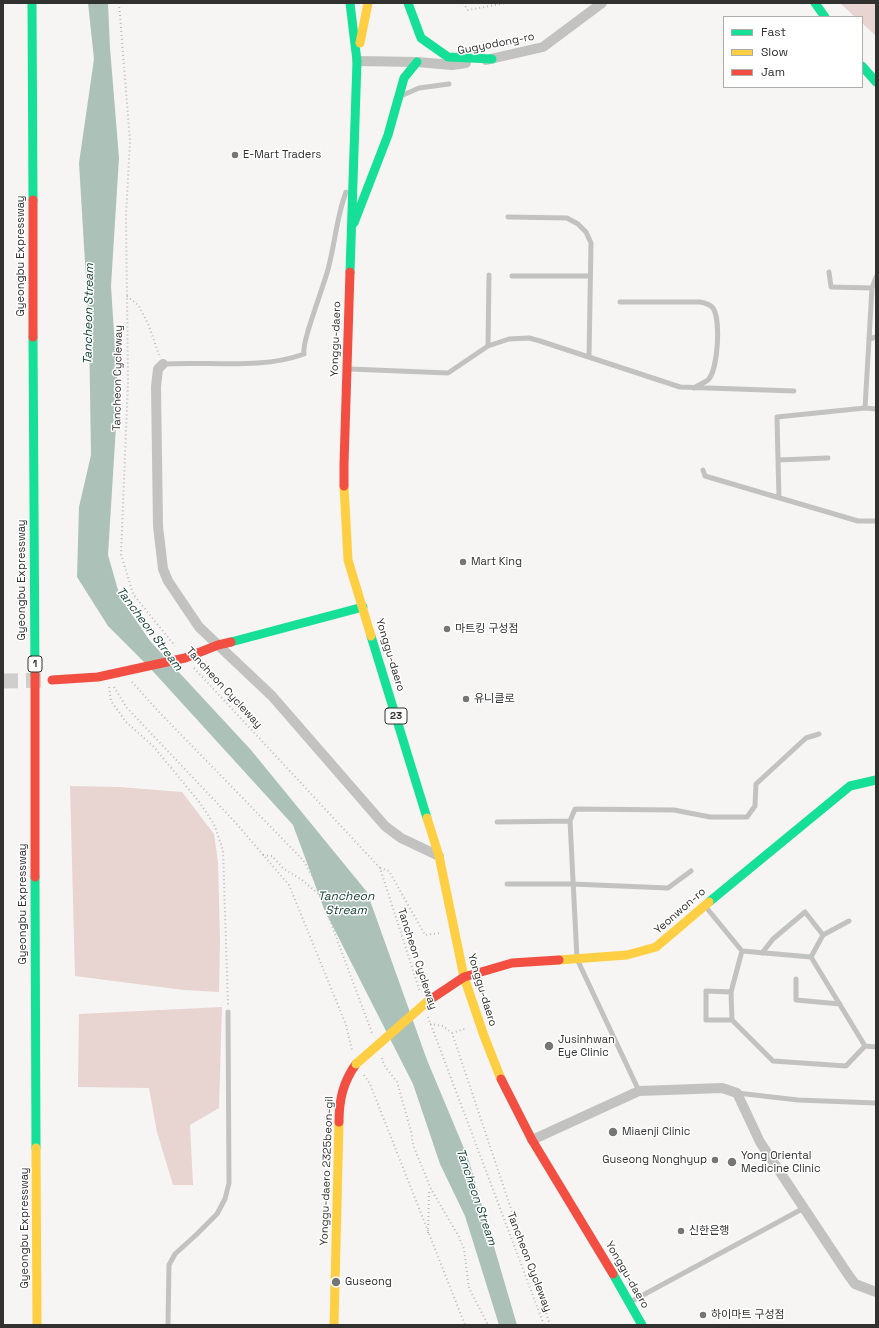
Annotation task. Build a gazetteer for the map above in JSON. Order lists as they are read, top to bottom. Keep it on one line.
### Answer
{"streets":{"main road":["Gyeongbu Expressway","Yonggu-daero","1","23","Yeonwon-ro","Yonggu-daero 2325beon-gil"],"street":["Gugyodong-ro"],"path":["Tancheon Cycleway"]},"crossings":[["Gugyodong-ro","Yonggu-daero"],["Yonggu-daero","Yeonwon-ro"],["Yonggu-daero","Yonggu-daero 2325beon-gil"],["Yeonwon-ro","Yonggu-daero 2325beon-gil"]],"water":["Tancheon Stream"],"places":["E-Mart Traders","Mart King","마트킹 구성점","유니클로","Jusinhwan Eye Clinic","Miaenji Clinic","Guseong Nonghyup","Yong Oriental Medicine Clinic","신한은행","Guseong","하이마트 구성점"],"legend":["Fast","Slow","Jam"]}
